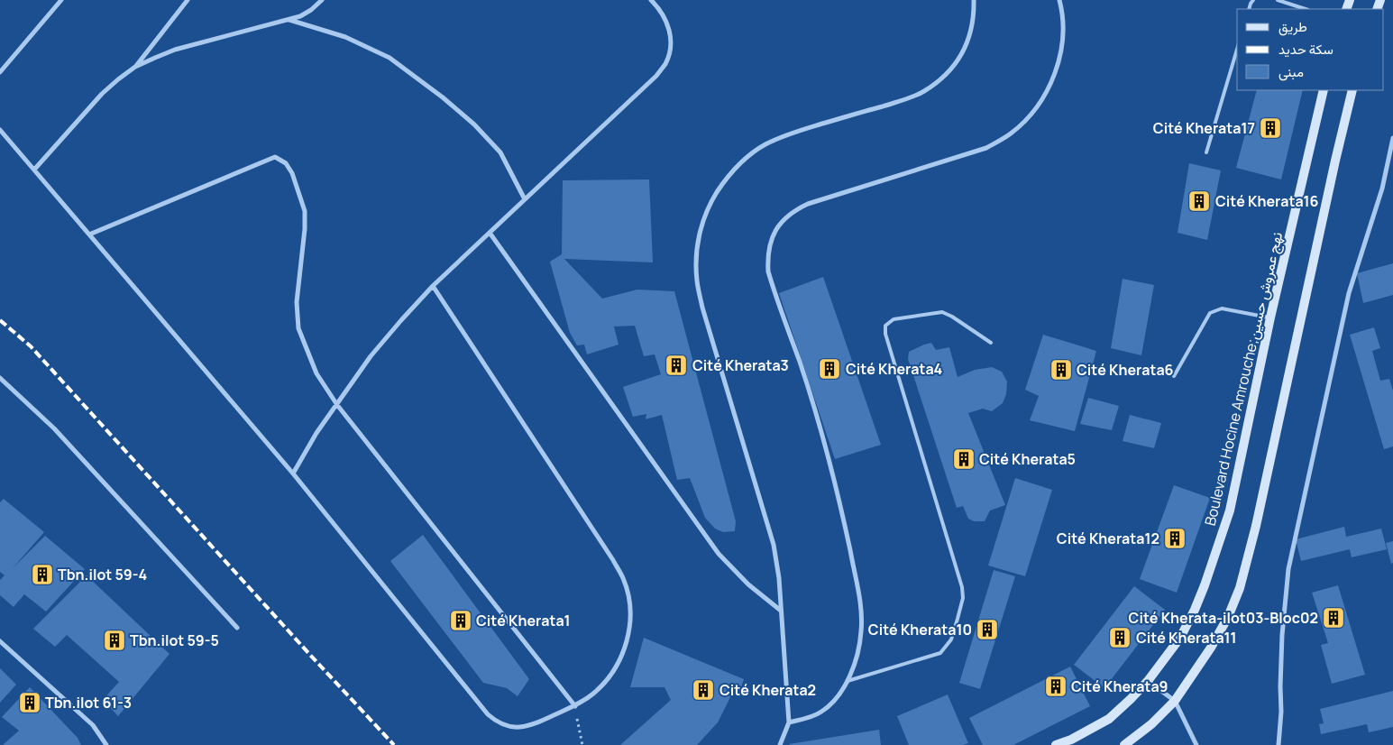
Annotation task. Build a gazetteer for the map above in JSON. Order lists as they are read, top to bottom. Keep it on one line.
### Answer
{"streets":{"main road":["Boulevard Hocine Amrouche;نهج عمروش حسين"]},"places":{"building":["Cité Kherata17","Cité Kherata16","Cité Kherata3","Cité Kherata4","Cité Kherata6","Cité Kherata5","Cité Kherata12","Tbn.ilot 59-4","Cité Kherata-ilot03-Bloc02","Cité Kherata1","Cité Kherata10","Cité Kherata11","Tbn.ilot 59-5","Cité Kherata9","Cité Kherata2","Tbn.ilot 61-3"]},"legend":["طريق","سكة حديد","مبنى"]}
